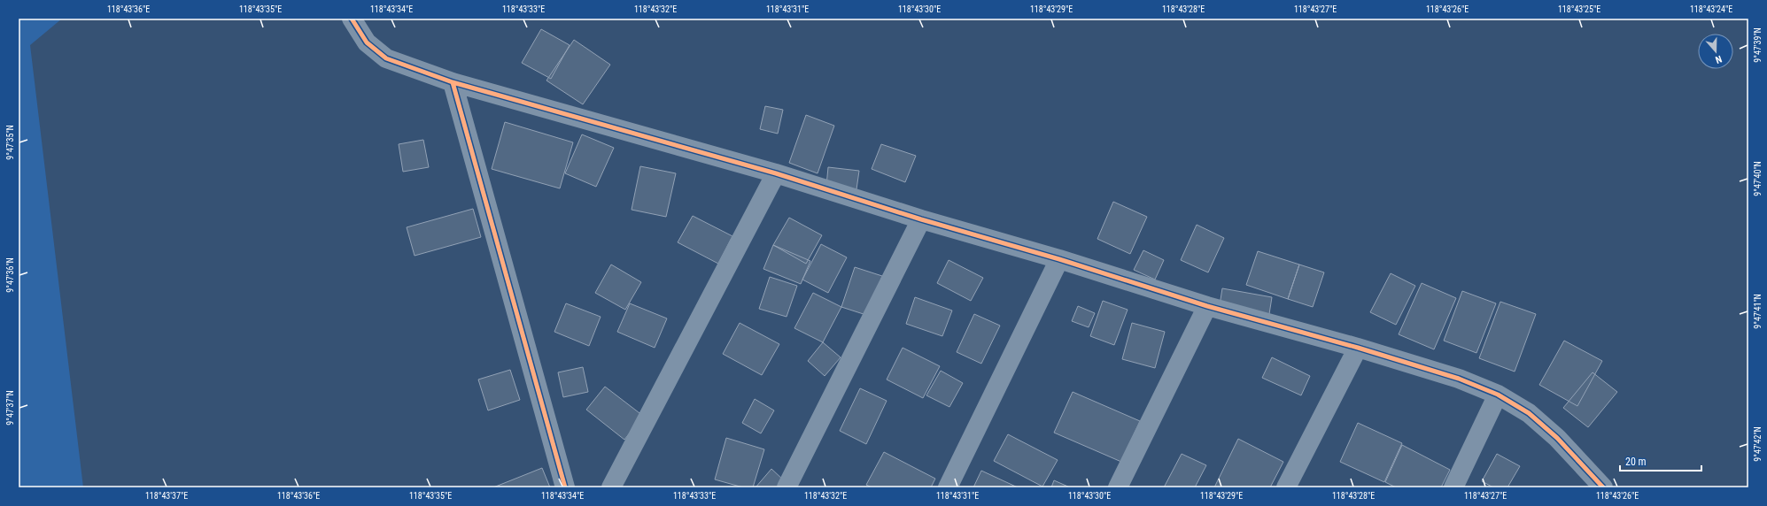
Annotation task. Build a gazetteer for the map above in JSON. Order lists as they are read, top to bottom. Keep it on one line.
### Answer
{"scale_bar":"20 m","north":"bottom","coordinates":["118°43'36\"E","118°43'35\"E","118°43'34\"E","118°43'33\"E","118°43'32\"E","118°43'31\"E","118°43'30\"E","118°43'29\"E","118°43'28\"E","118°43'27\"E","118°43'26\"E","118°43'25\"E","118°43'24\"E","9°47'39\"N","9°47'35\"N","9°47'40\"N","9°47'36\"N","9°47'41\"N","9°47'37\"N","9°47'42\"N","118°43'37\"E"]}
